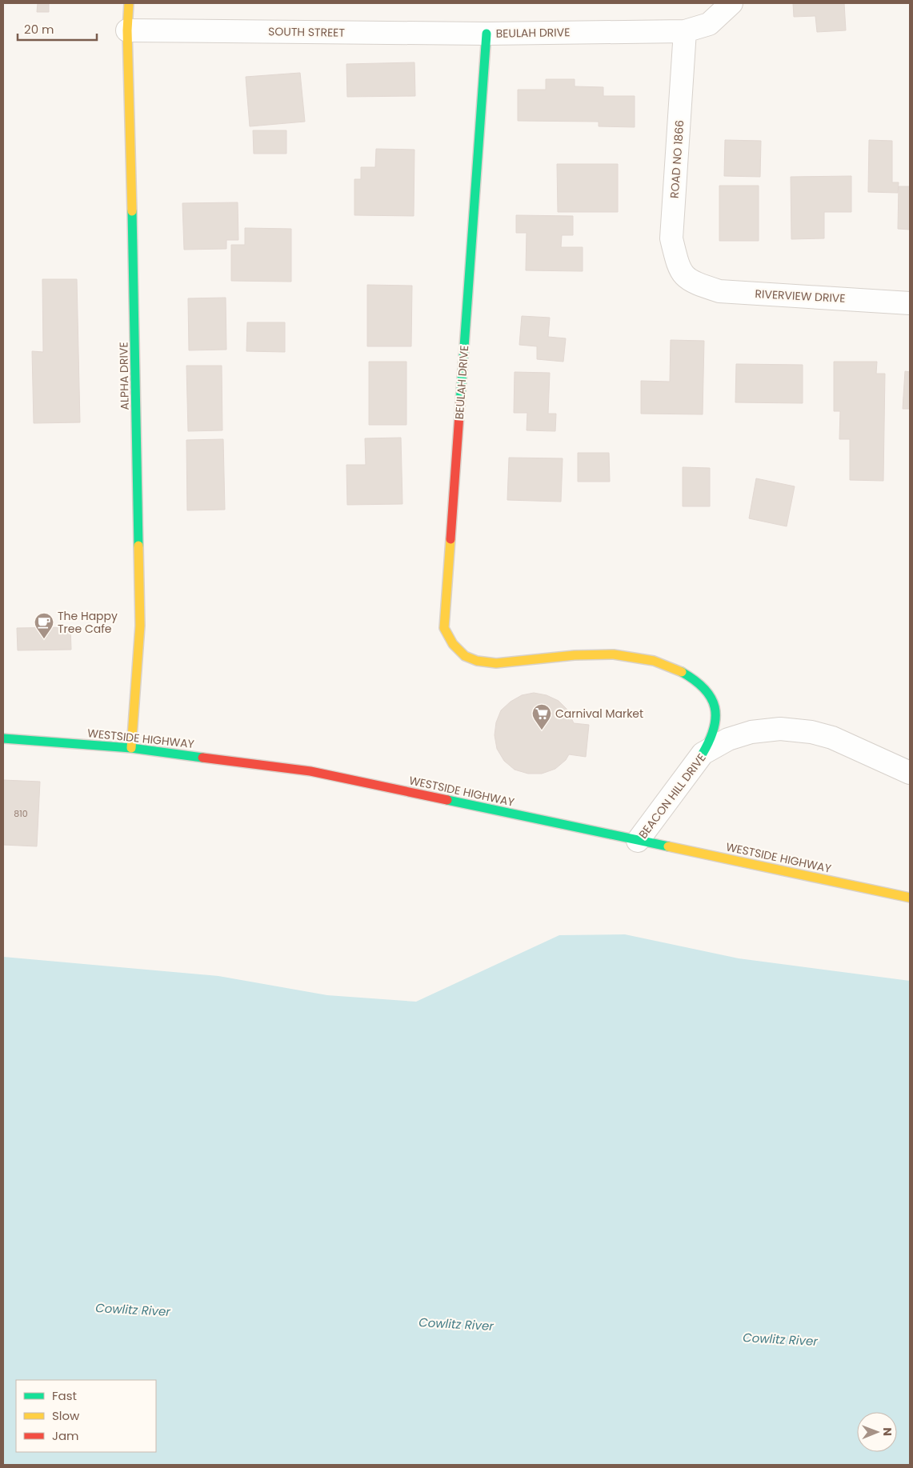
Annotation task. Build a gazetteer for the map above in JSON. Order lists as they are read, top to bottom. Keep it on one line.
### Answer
{"streets":{"street":["SOUTH STREET","BEULAH DRIVE","ROAD NO 1866","RIVERVIEW DRIVE","ALPHA DRIVE","WESTSIDE HIGHWAY","BEACON HILL DRIVE"]},"crossings":[["SOUTH STREET","BEULAH DRIVE"],["SOUTH STREET","ALPHA DRIVE"],["BEULAH DRIVE","ROAD NO 1866"],["BEULAH DRIVE","BEACON HILL DRIVE"],["ROAD NO 1866","RIVERVIEW DRIVE"],["ALPHA DRIVE","WESTSIDE HIGHWAY"],["WESTSIDE HIGHWAY","BEACON HILL DRIVE"]],"water":["Cowlitz River"],"places":{"cafe":["The Happy Tree Cafe"],"supermarket":["Carnival Market"]},"house_numbers":["810"],"legend":["Fast","Slow","Jam"],"scale_bar":"20 m","north":"right"}
